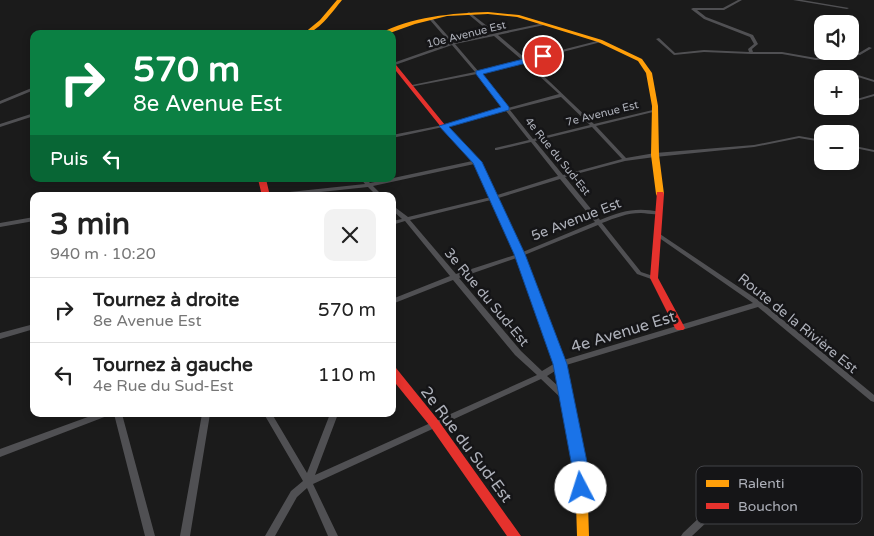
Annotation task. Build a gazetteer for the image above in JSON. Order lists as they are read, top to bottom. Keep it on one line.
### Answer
{"streets":{"street":["10e Avenue Est","7e Avenue Est","4e Rue du Sud-Est","5e Avenue Est","3e Rue du Sud-Est","Route de la Rivière Est","4e Avenue Est","2e Rue du Sud-Est"]},"crossings":[["10e Avenue Est","4e Rue du Sud-Est"],["7e Avenue Est","4e Rue du Sud-Est"],["4e Rue du Sud-Est","5e Avenue Est"],["5e Avenue Est","3e Rue du Sud-Est"],["3e Rue du Sud-Est","4e Avenue Est"],["Route de la Rivière Est","4e Avenue Est"],["4e Avenue Est","2e Rue du Sud-Est"]],"legend":["Ralenti","Bouchon"],"page":{"map_buttons":["+","−"],"turn":["570 m","8e Avenue Est"],"then":"Puis","heading":["3 min","940 m · 10:20"],"list":[{"name":"Tournez à droite","note":"8e Avenue Est","value":"570 m"},{"name":"Tournez à gauche","note":"4e Rue du Sud-Est","value":"110 m"}]}}
